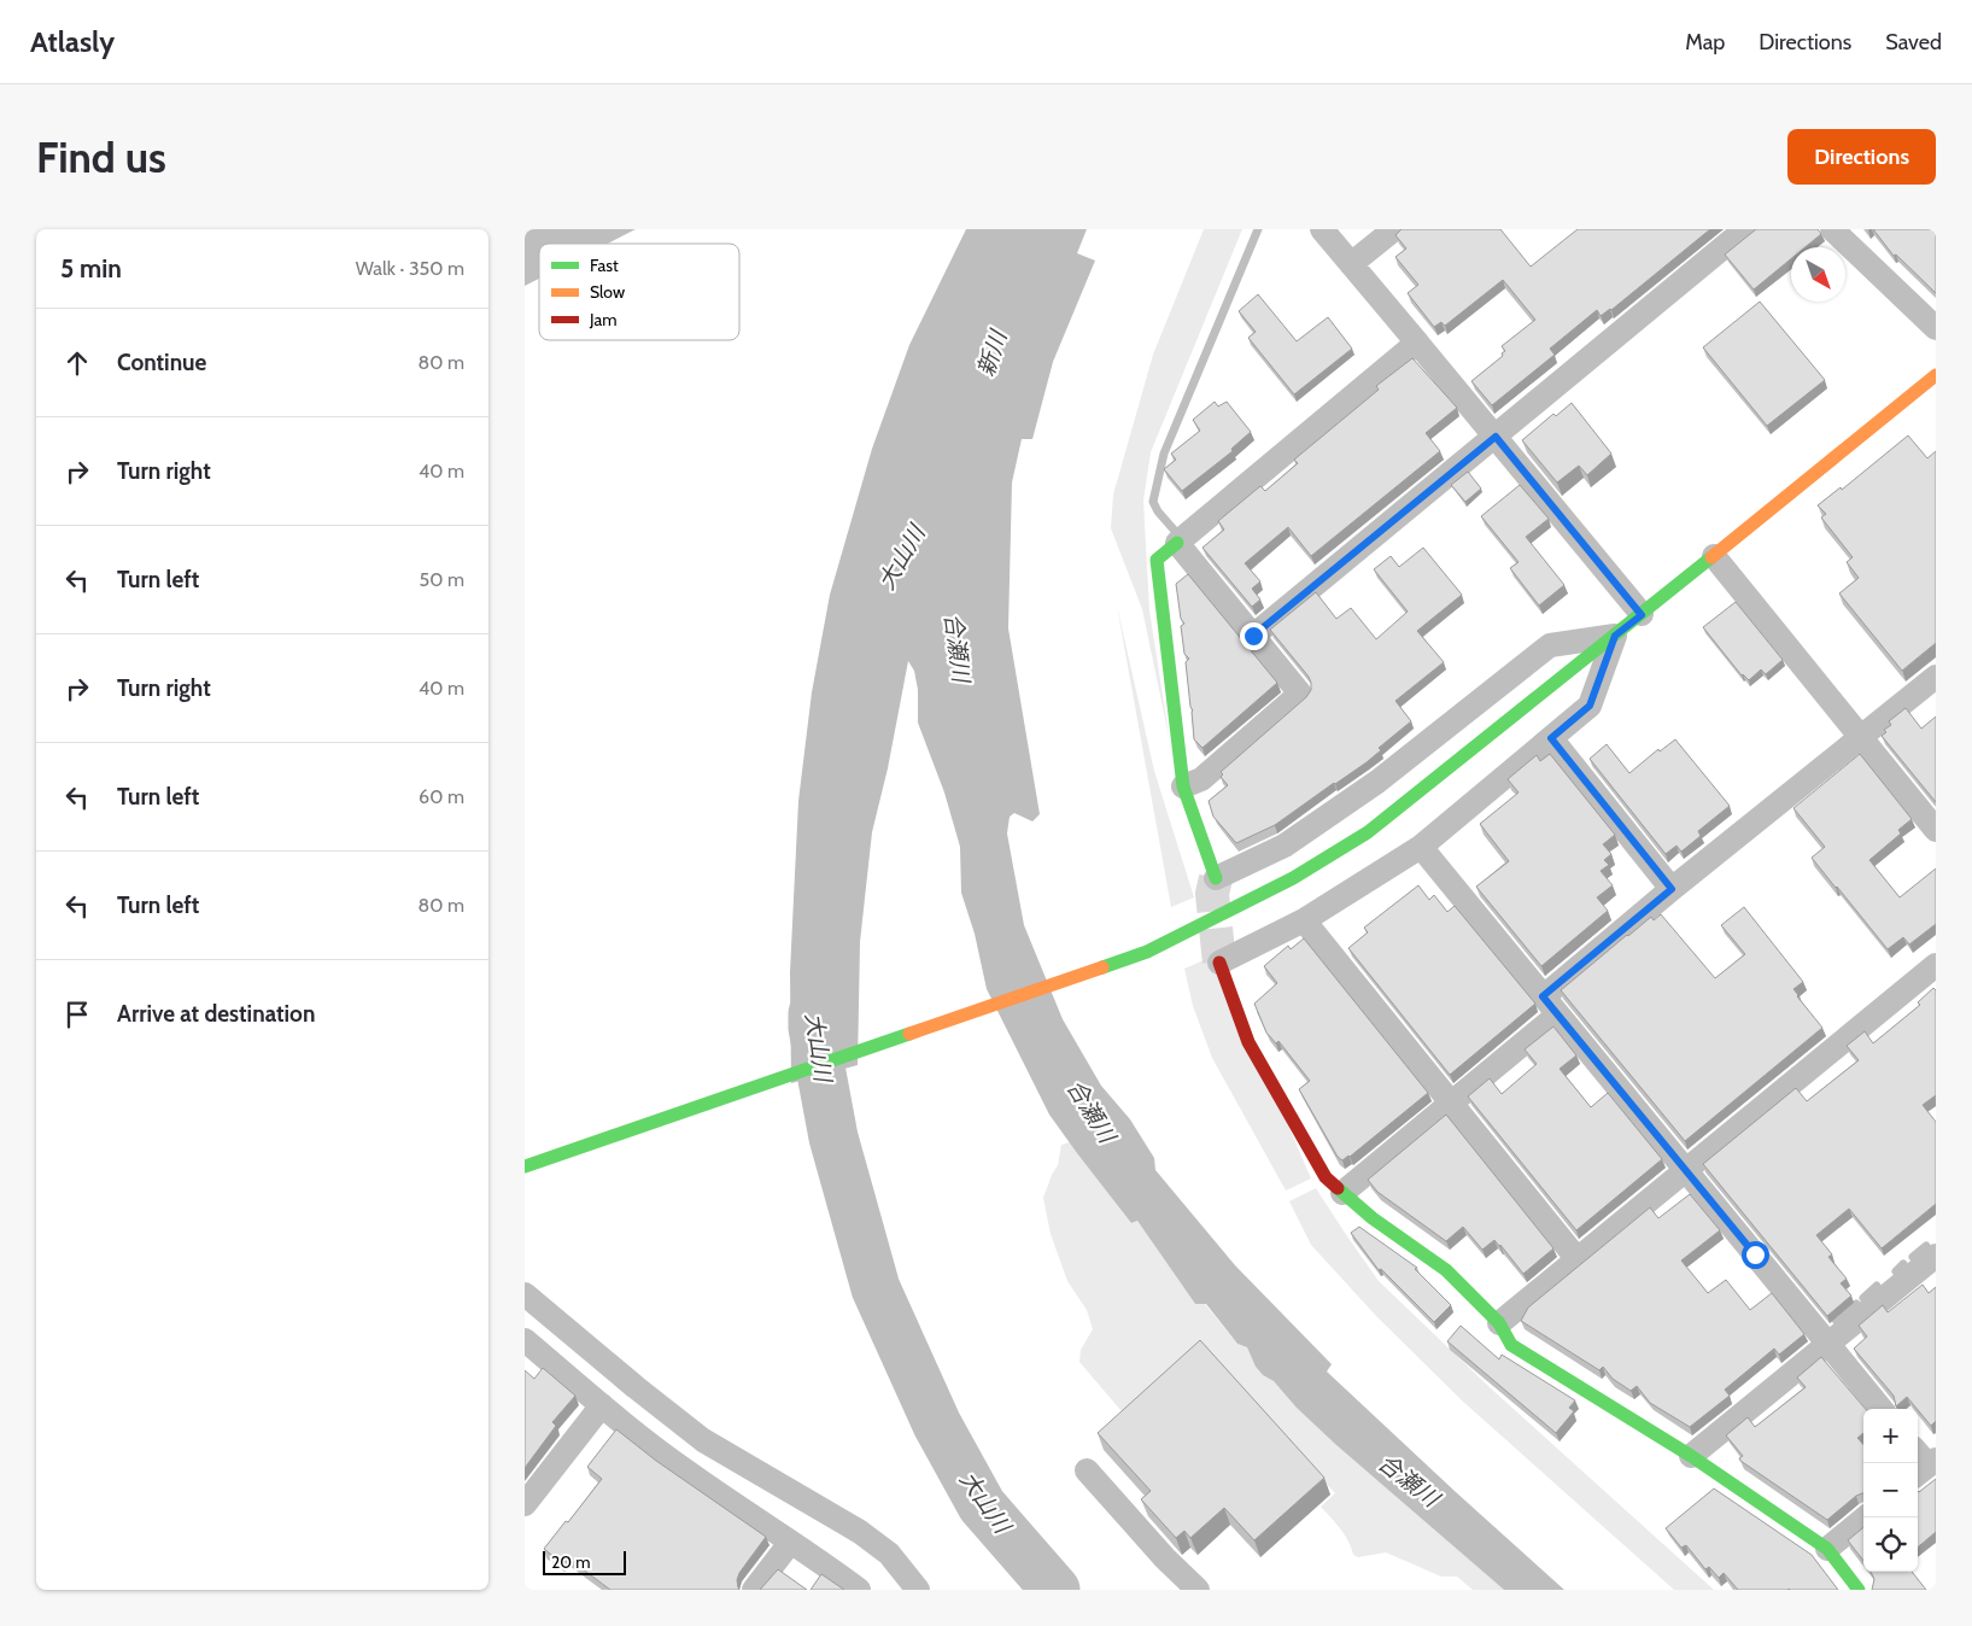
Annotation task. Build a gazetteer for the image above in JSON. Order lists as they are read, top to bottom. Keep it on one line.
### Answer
{"water":["新川","大山川","合瀬川"],"legend":["Fast","Slow","Jam"],"scale_bar":"20 m","north":"bottom right","page":{"header":"Atlasly","nav":["Map","Directions","Saved"],"buttons":"Directions","title":"Find us","heading":["5 min","Walk · 350 m"],"list":[["Continue","80 m"],["Turn right","40 m"],["Turn left","50 m"],["Turn right","40 m"],["Turn left","60 m"],["Turn left","80 m"],"Arrive at destination"],"map_buttons":["+","−"],"scale":"20 m"}}
